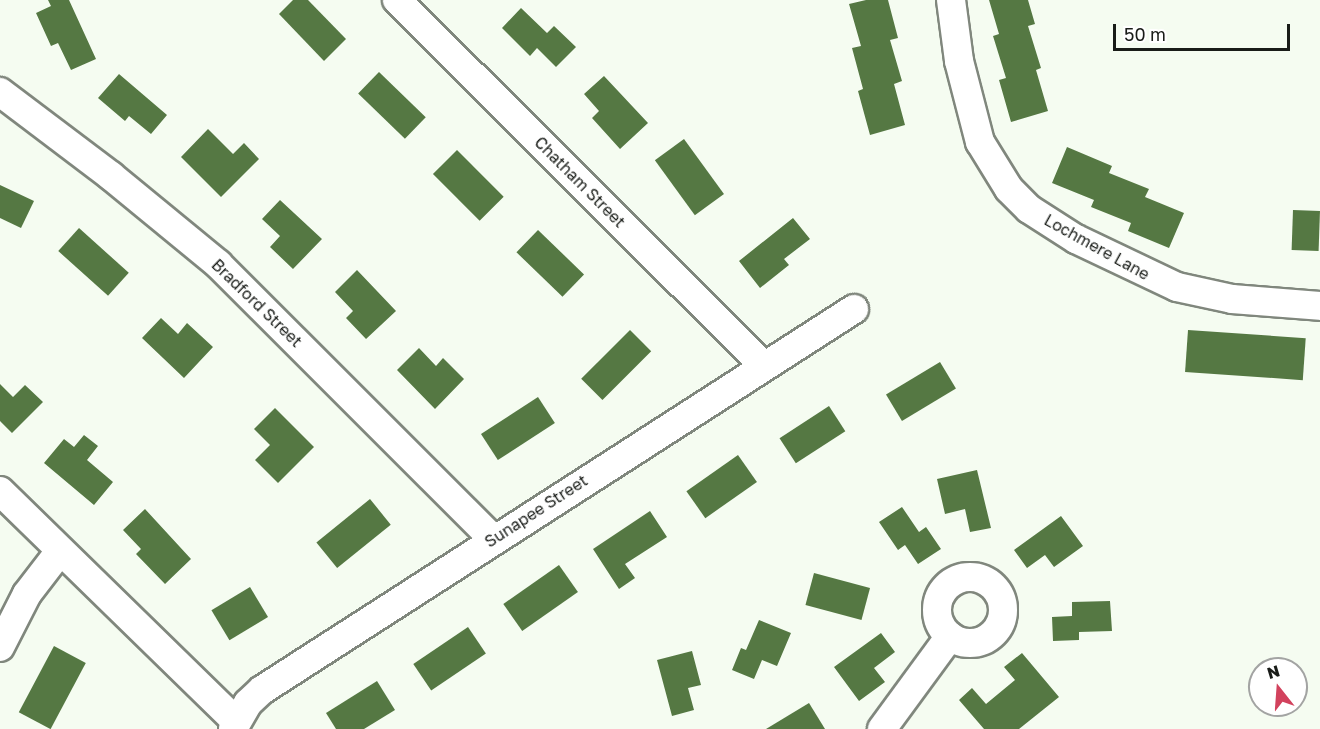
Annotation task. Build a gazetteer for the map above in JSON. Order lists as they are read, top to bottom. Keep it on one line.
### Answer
{"streets":{"street":["Chatham Street","Lochmere Lane","Bradford Street","Sunapee Street"]},"crossings":[["Chatham Street","Sunapee Street"],["Bradford Street","Sunapee Street"]],"scale_bar":"50 m","north":"top"}
